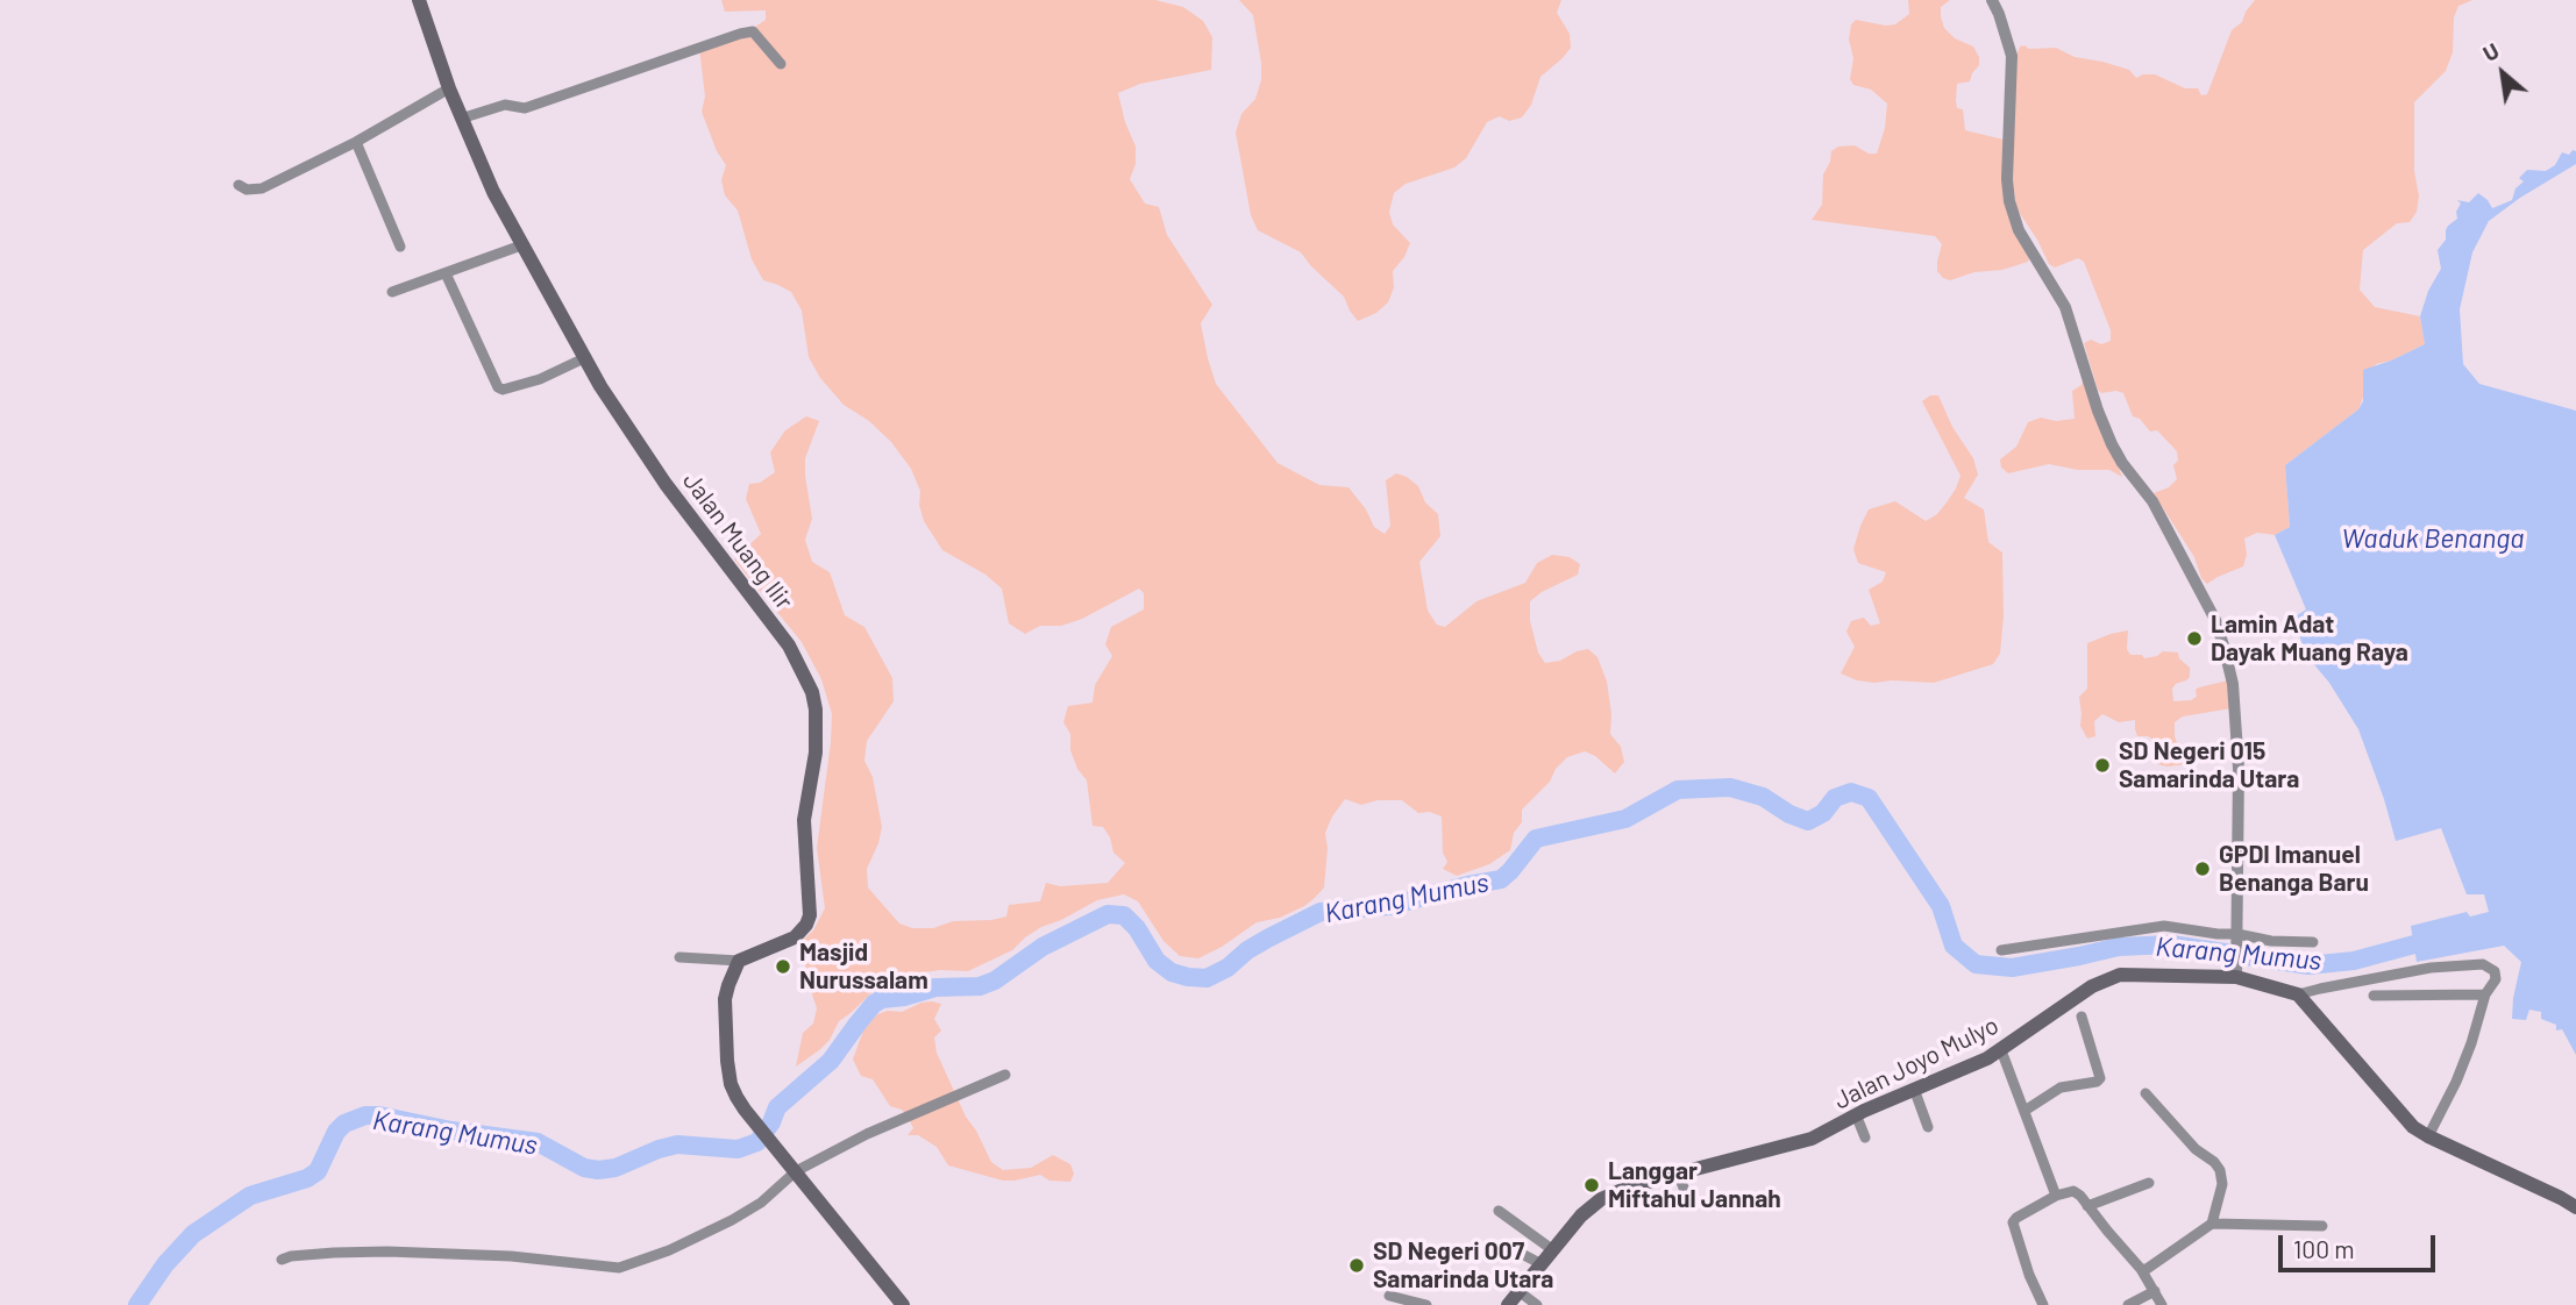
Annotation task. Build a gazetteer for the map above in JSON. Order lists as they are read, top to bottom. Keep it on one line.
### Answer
{"streets":{"main road":["Jalan Muang Ilir","Jalan Joyo Mulyo"]},"water":["Waduk Benanga","Karang Mumus"],"places":["Lamin Adat Dayak Muang Raya","SD Negeri 015 Samarinda Utara","GPDI Imanuel Benanga Baru","Masjid Nurussalam","Langgar Miftahul Jannah","SD Negeri 007 Samarinda Utara"],"scale_bar":"100 m","north":"top left"}
